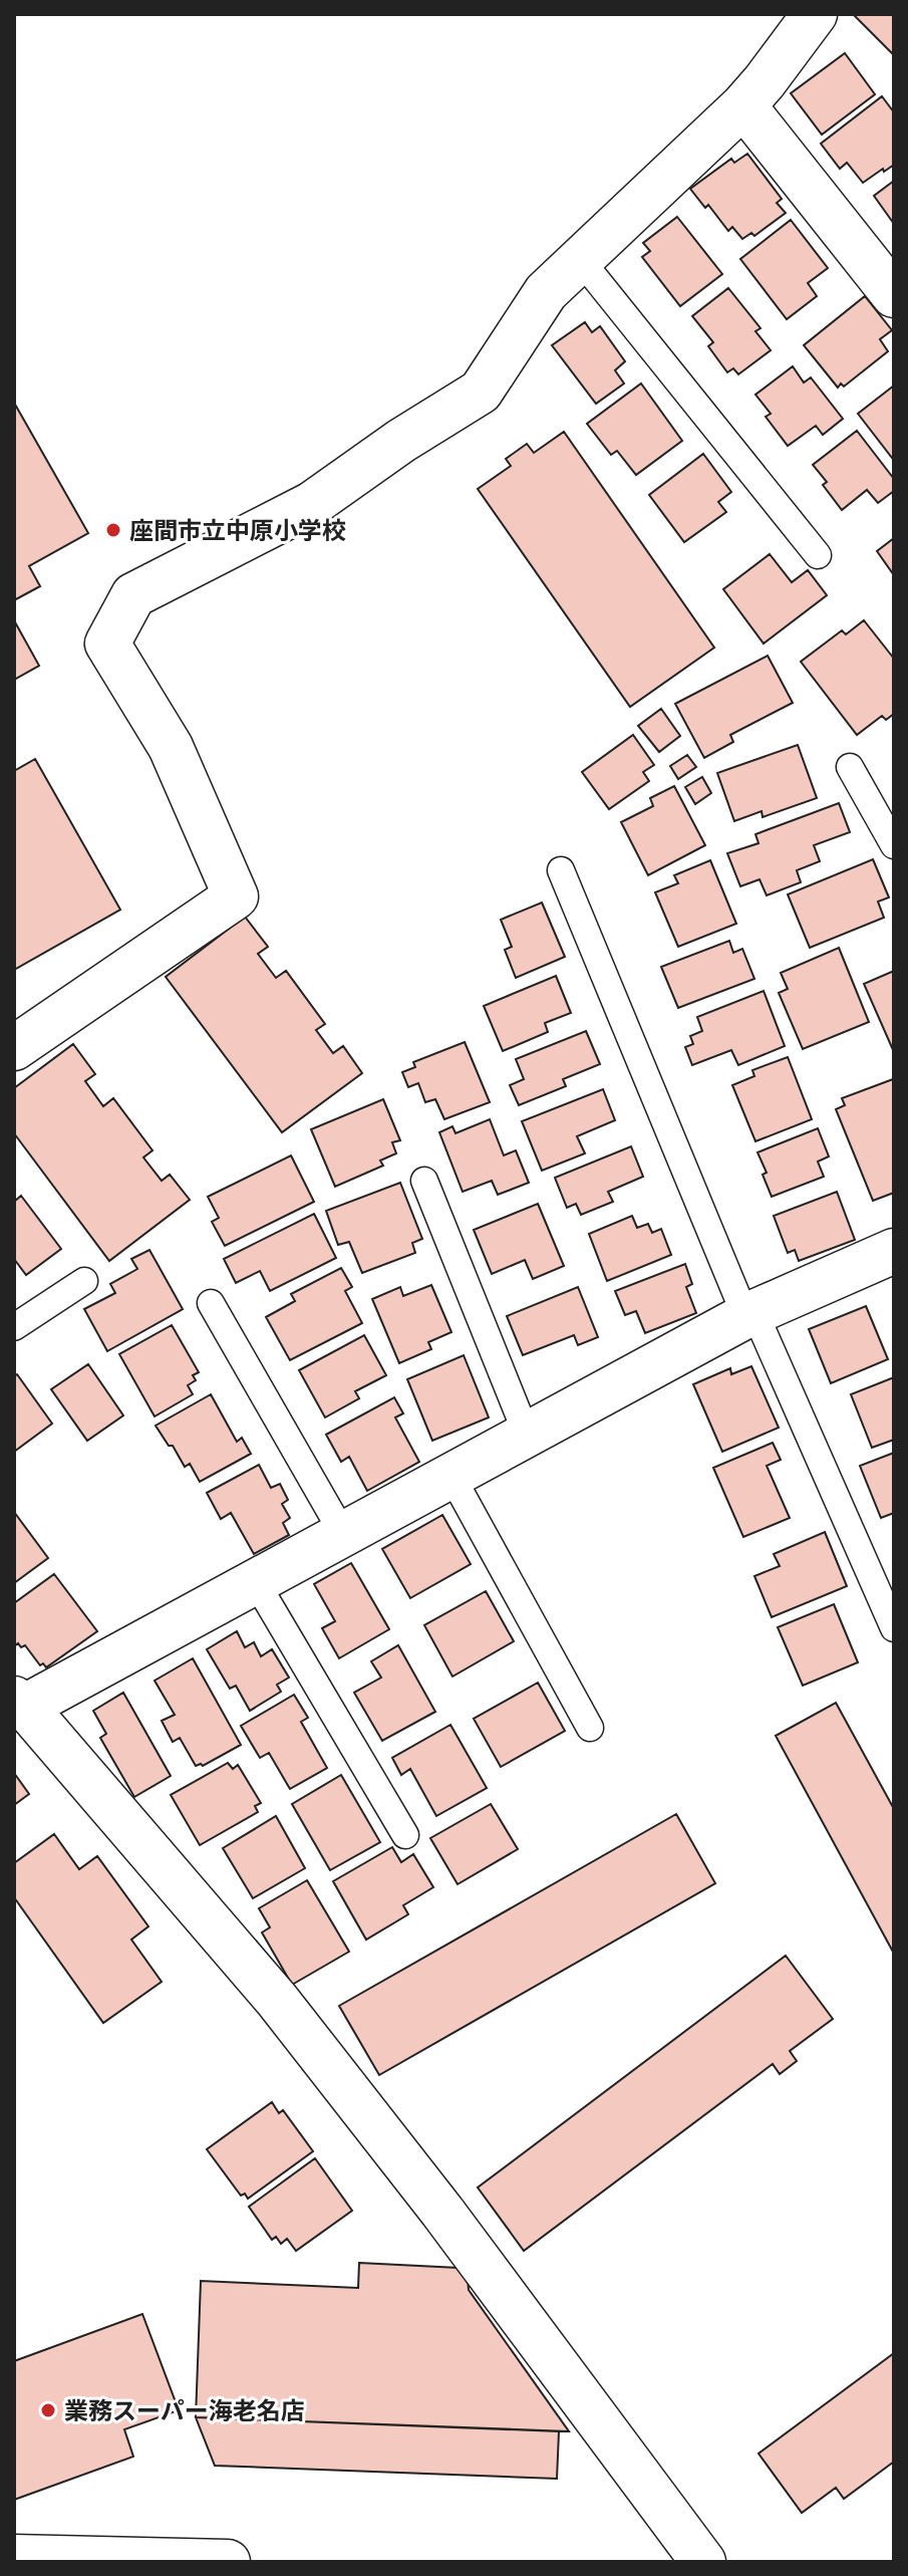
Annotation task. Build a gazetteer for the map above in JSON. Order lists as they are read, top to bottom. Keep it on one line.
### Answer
{"places":["座間市立中原小学校","業務スーパー海老名店"]}
